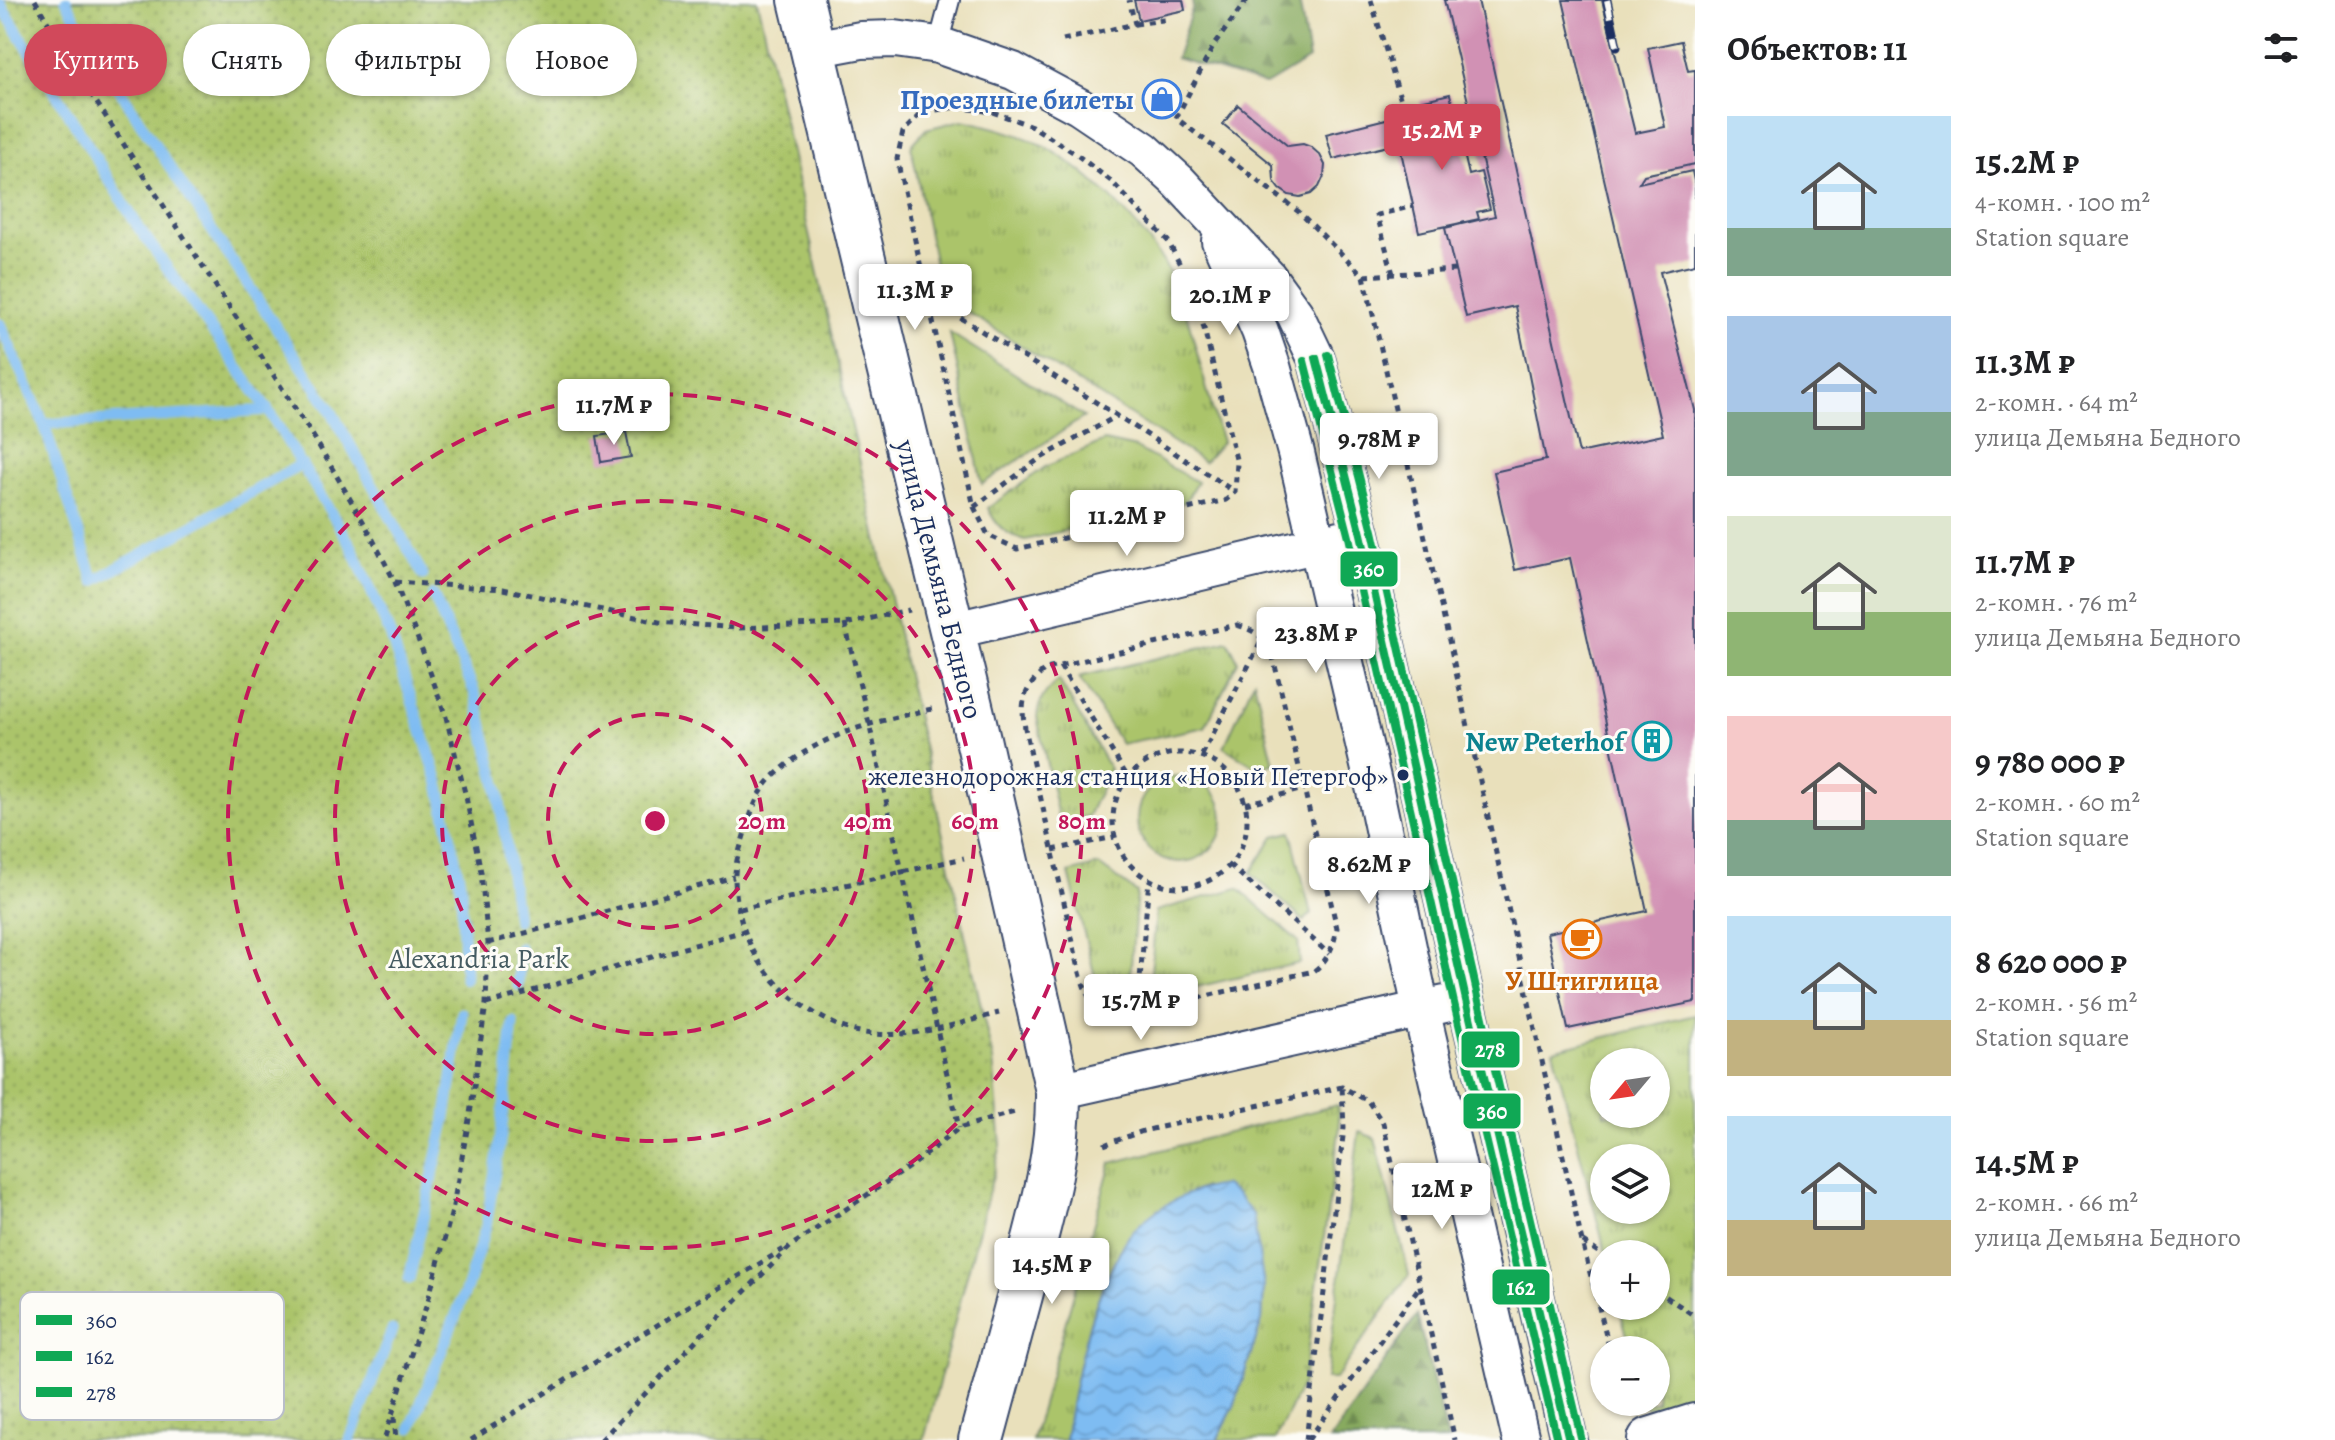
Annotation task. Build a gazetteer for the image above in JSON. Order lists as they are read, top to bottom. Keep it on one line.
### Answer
{"streets":{"street":["улица Демьяна Бедного"]},"parks":["Alexandria Park"],"places":{"shop":["Проездные билеты"],"building":["New Peterhof"],"other":["железнодорожная станция «Новый Петергоф»"],"cafe":["У Штиглица"]},"lines":["transit line 278","transit line 360","transit line 162"],"legend":["360","162","278"],"north":"bottom left","page":{"heading":"Объектов: 11","chip":["Купить","Снять","Фильтры","Новое"],"list":[{"name":"15.2M ₽","note":"4-комн. · 100 m² · Station square"},{"name":"11.3M ₽","note":"2-комн. · 64 m² · улица Демьяна Бедного"},{"name":"11.7M ₽","note":"2-комн. · 76 m² · улица Демьяна Бедного"},{"name":"9 780 000 ₽","note":"2-комн. · 60 m² · Station square"},{"name":"8 620 000 ₽","note":"2-комн. · 56 m² · Station square"},{"name":"14.5M ₽","note":"2-комн. · 66 m² · улица Демьяна Бедного"}],"price":["15.2M ₽","11.3M ₽","20.1M ₽","11.7M ₽","9.78M ₽","11.2M ₽","23.8M ₽","8.62M ₽","15.7M ₽","12M ₽","14.5M ₽"],"map_buttons":["+","−"]},"rings":["20 m","40 m","60 m","80 m"]}
